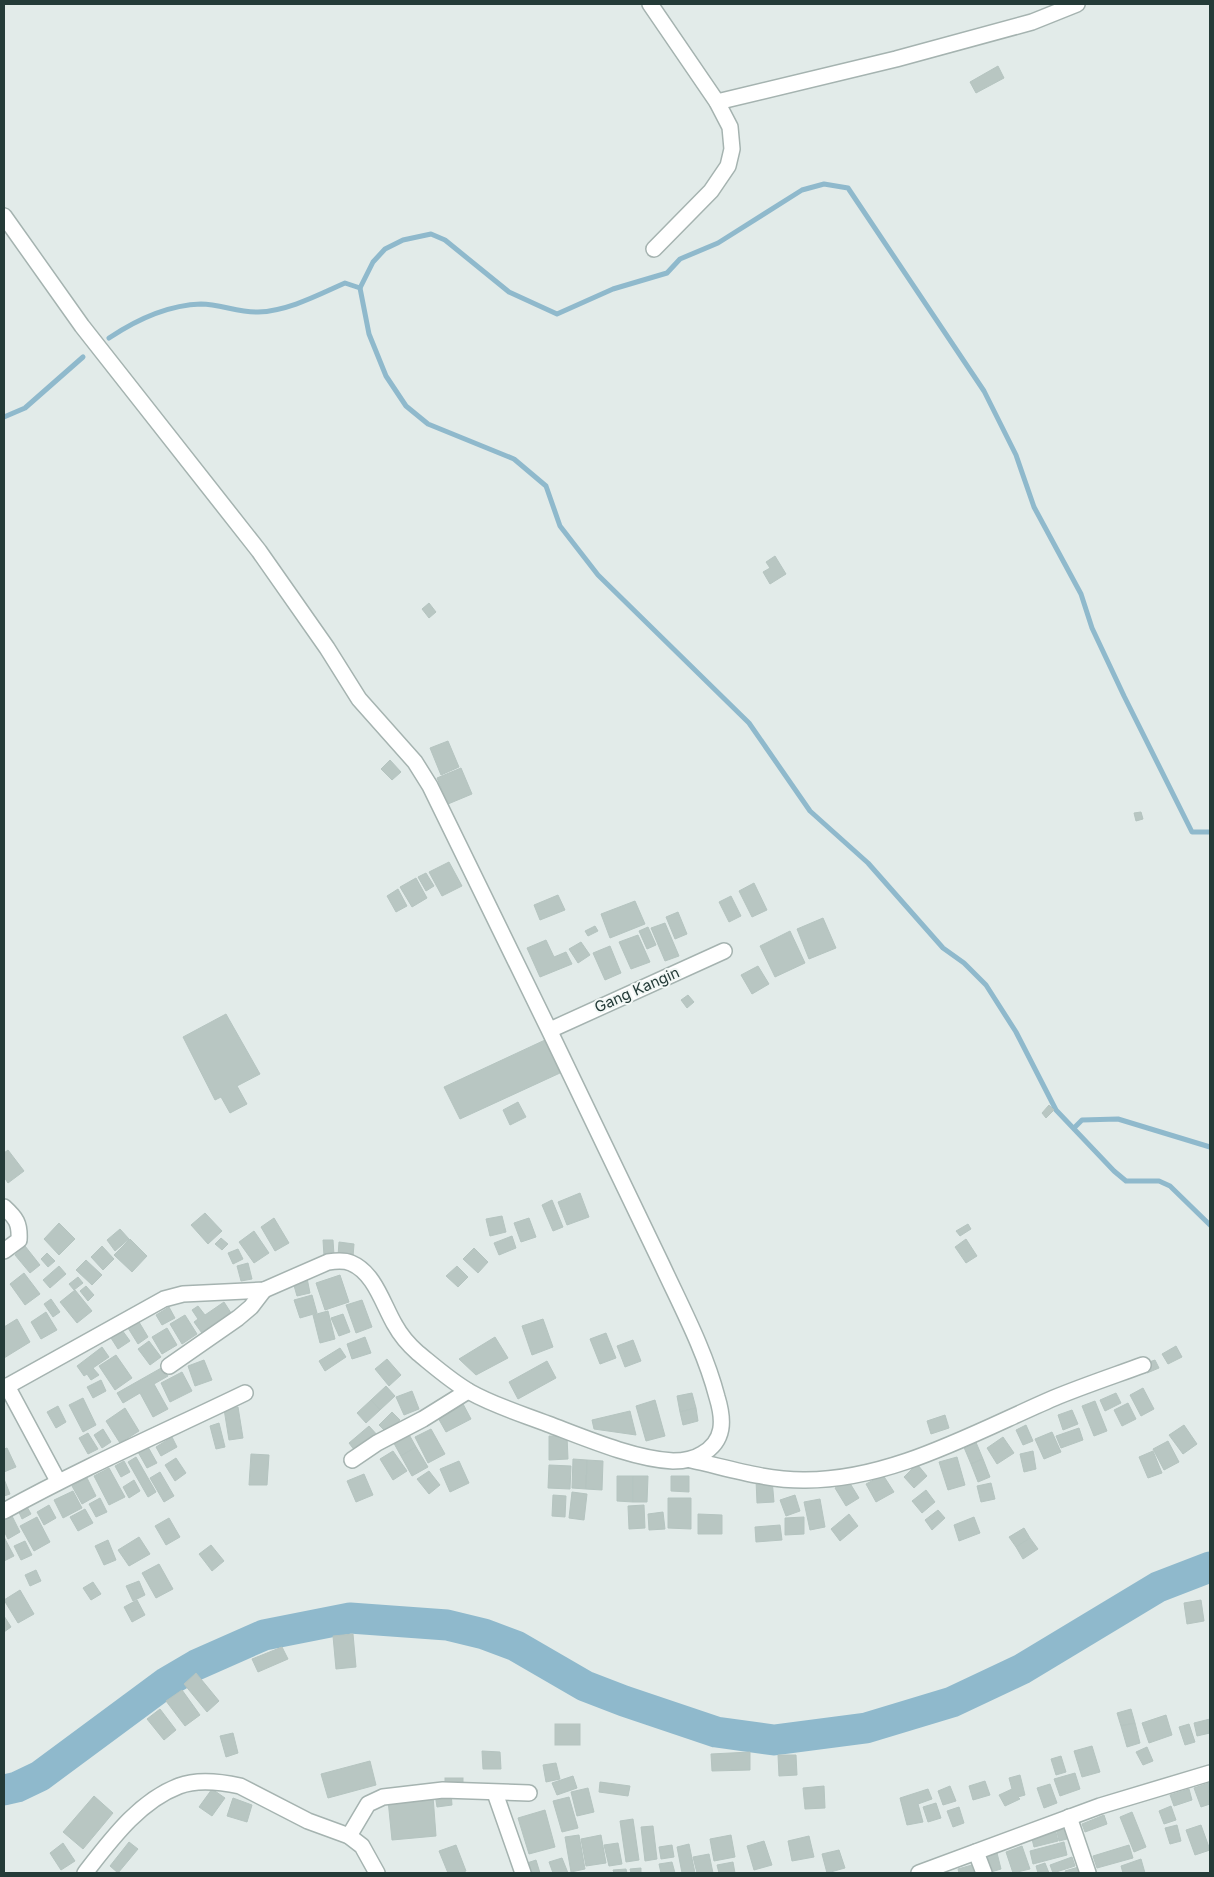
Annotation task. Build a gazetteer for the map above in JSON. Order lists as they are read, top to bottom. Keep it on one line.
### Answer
{"streets":{"street":["Gang Kangin"]}}
